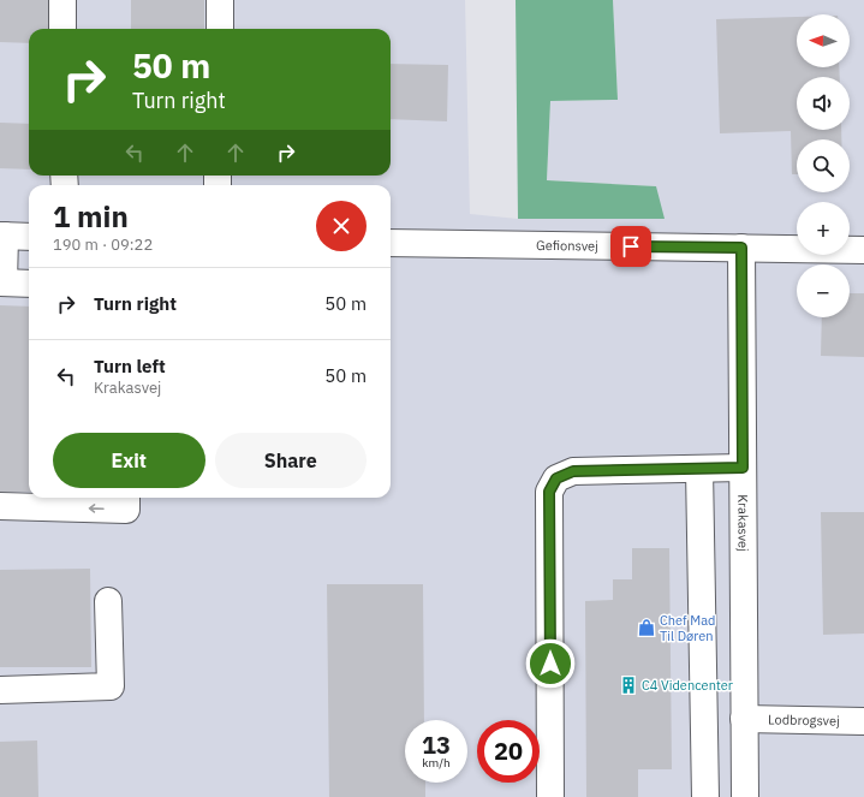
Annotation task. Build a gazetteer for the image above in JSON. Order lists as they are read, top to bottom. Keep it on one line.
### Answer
{"streets":{"street":["Gefionsvej","Krakasvej","Lodbrogsvej"]},"crossings":[["Gefionsvej","Krakasvej"],["Krakasvej","Lodbrogsvej"]],"places":{"shop":["Chef Mad Til Døren"],"building":["C4 Videncenter"]},"north":"left","page":{"map_buttons":["+","−"],"turn":["50 m","Turn right"],"heading":["1 min","190 m · 09:22"],"list":[{"name":"Turn right","value":"50 m"},{"name":"Turn left","note":"Krakasvej","value":"50 m"}],"buttons":["Exit","Share"],"speed":"13 km/h","limit":"20"}}
